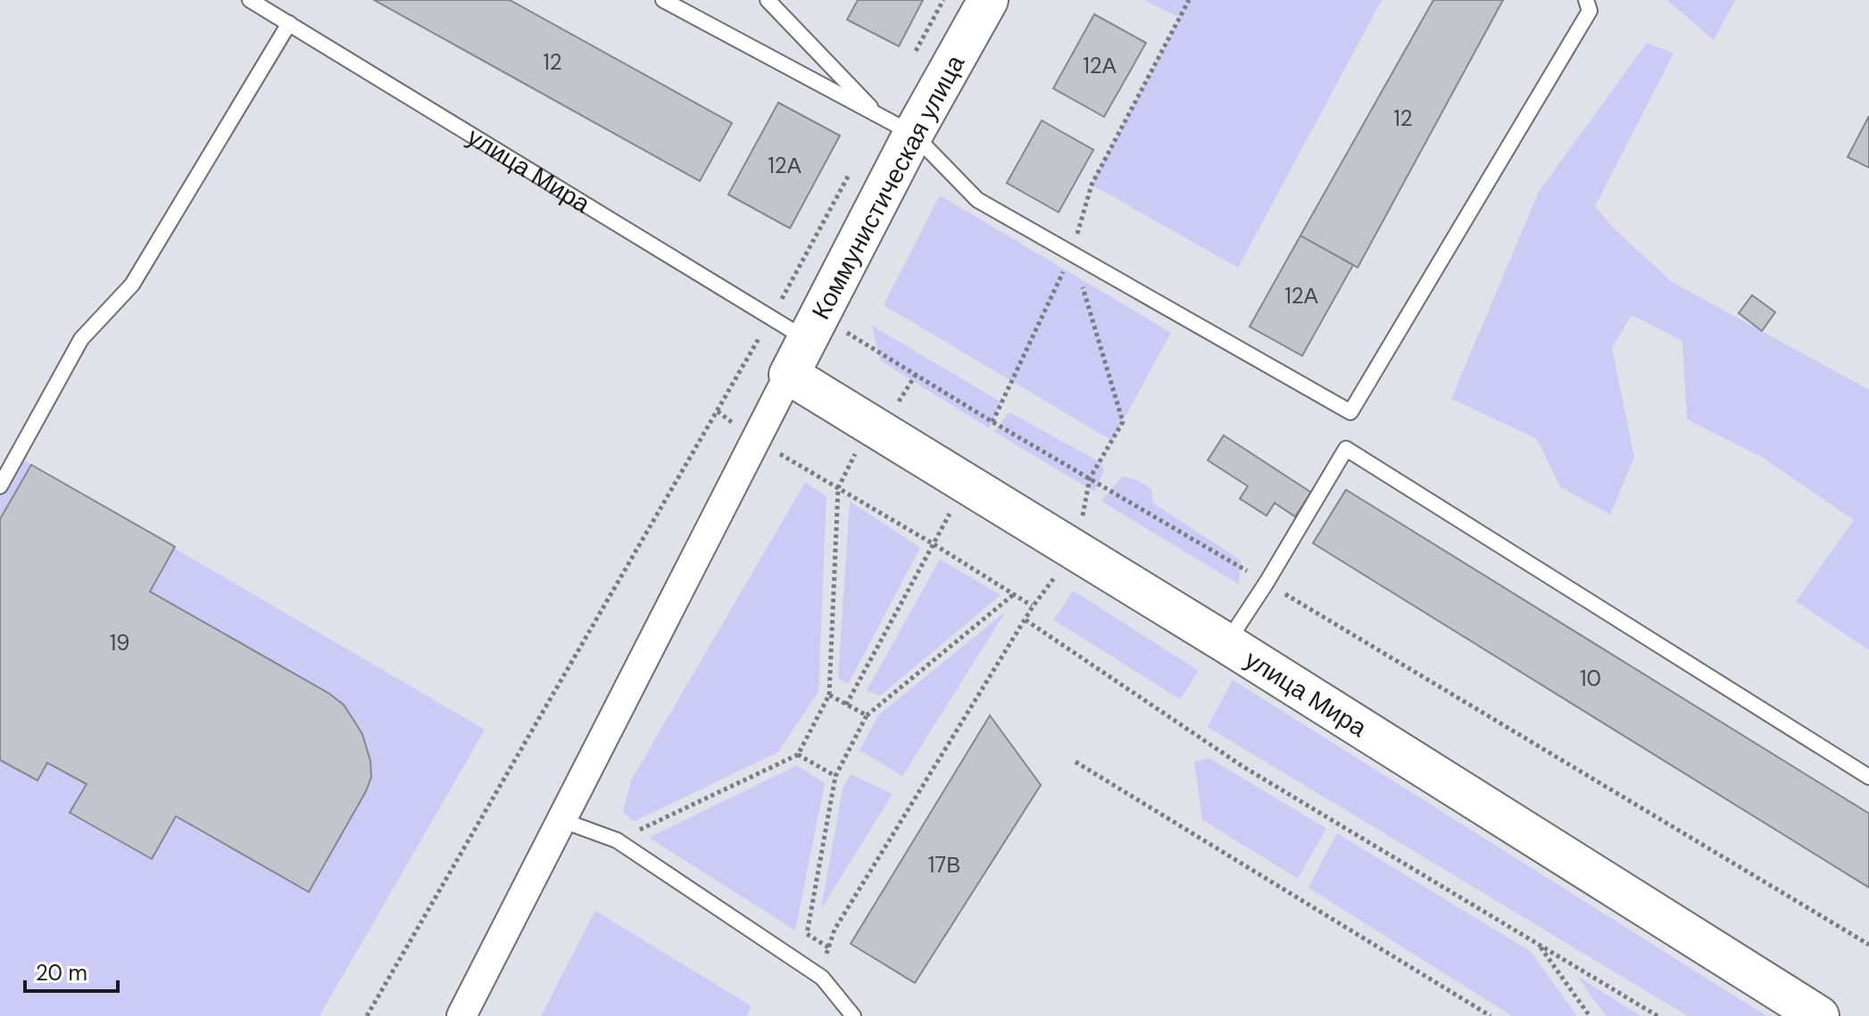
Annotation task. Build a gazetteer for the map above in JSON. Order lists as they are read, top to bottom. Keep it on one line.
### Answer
{"streets":{"street":["улица Мира","Коммунистическая улица"]},"crossings":[["улица Мира","Коммунистическая улица"]],"house_numbers":["12","12А","12","12А","12А","19","10","17В"],"scale_bar":"20 m"}
